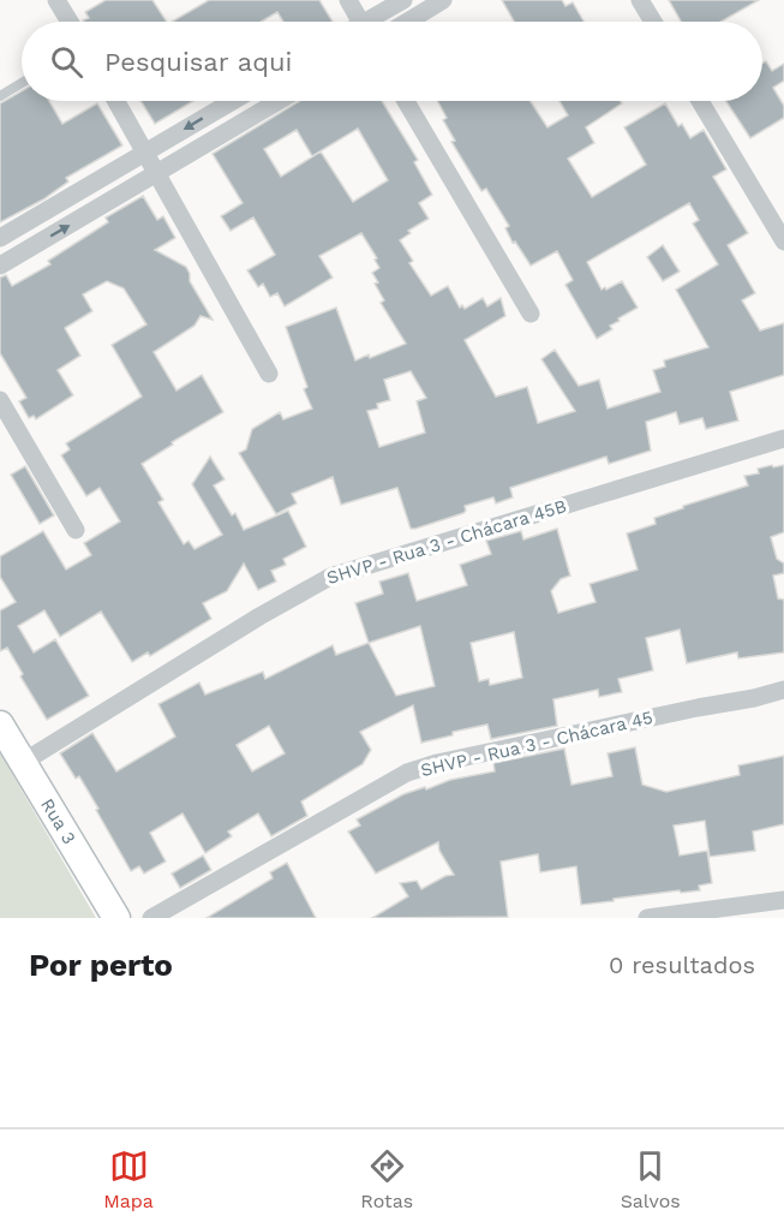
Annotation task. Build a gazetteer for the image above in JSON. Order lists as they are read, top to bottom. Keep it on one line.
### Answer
{"streets":{"main road":["Rua 3"],"street":["SHVP - Rua 3 - Chácara 45B","SHVP - Rua 3 - Chácara 45"]},"crossings":[["SHVP - Rua 3 - Chácara 45B","Rua 3"]],"page":{"search":"Pesquisar aqui","heading":["Por perto","0 resultados"],"nav":["Mapa","Rotas","Salvos"]}}
